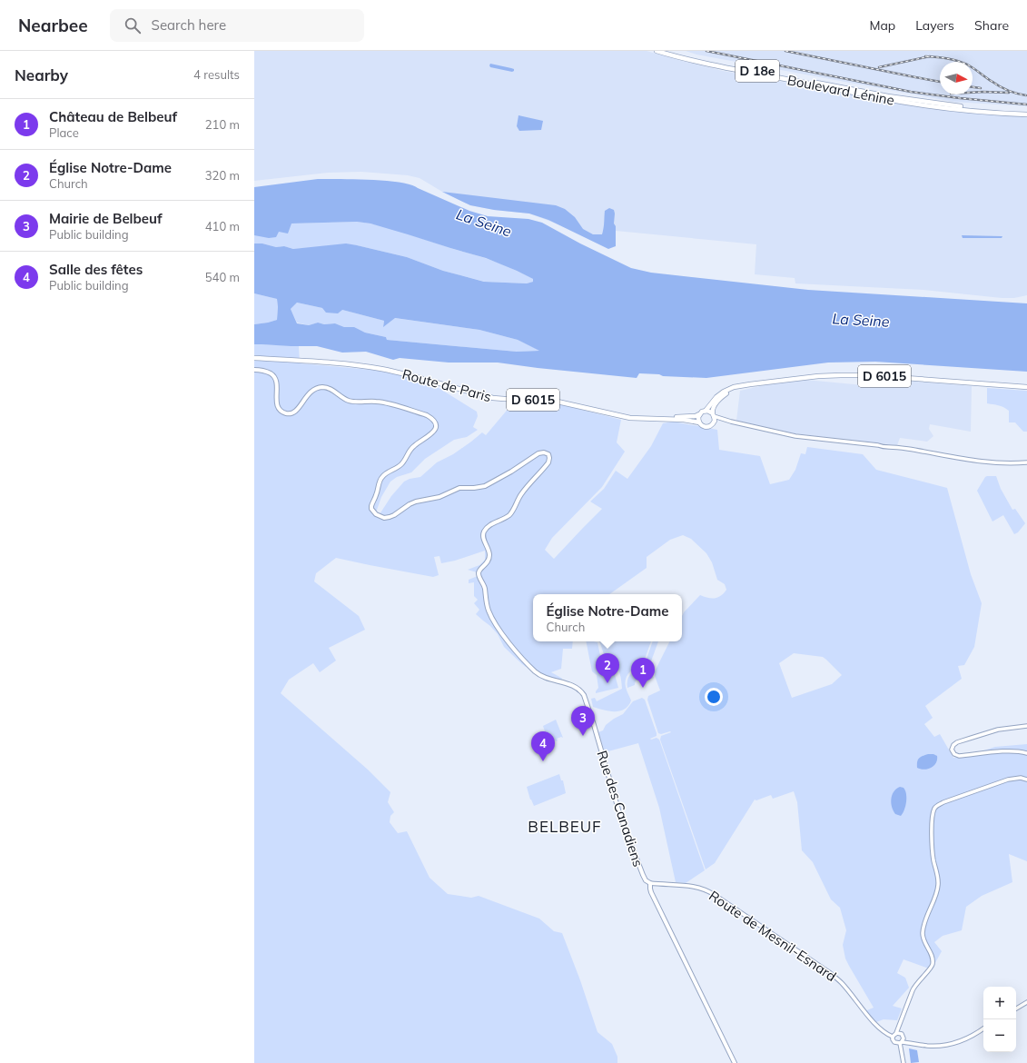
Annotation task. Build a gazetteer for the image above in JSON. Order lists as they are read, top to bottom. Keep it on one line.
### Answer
{"streets":{"main road":["D 18e","Boulevard Lénine","D 6015","Route de Paris","Rue des Canadiens"],"street":["Route de Mesnil-Esnard"]},"crossings":[["D 6015","Route de Paris"],["Rue des Canadiens","Route de Mesnil-Esnard"]],"districts":["BELBEUF"],"water":["La Seine"],"north":"right","page":{"header":"Nearbee","search":"Search here","nav":["Map","Layers","Share"],"heading":["Nearby","4 results"],"list":[{"mark":"1","name":"Château de Belbeuf","note":"Place","value":"210 m"},{"mark":"2","name":"Église Notre-Dame","note":"Church","value":"320 m"},{"mark":"3","name":"Mairie de Belbeuf","note":"Public building","value":"410 m"},{"mark":"4","name":"Salle des fêtes","note":"Public building","value":"540 m"}],"popup":["Église Notre-Dame","Church"],"pins":["2","1","3","4"],"map_buttons":["+","−"]}}
